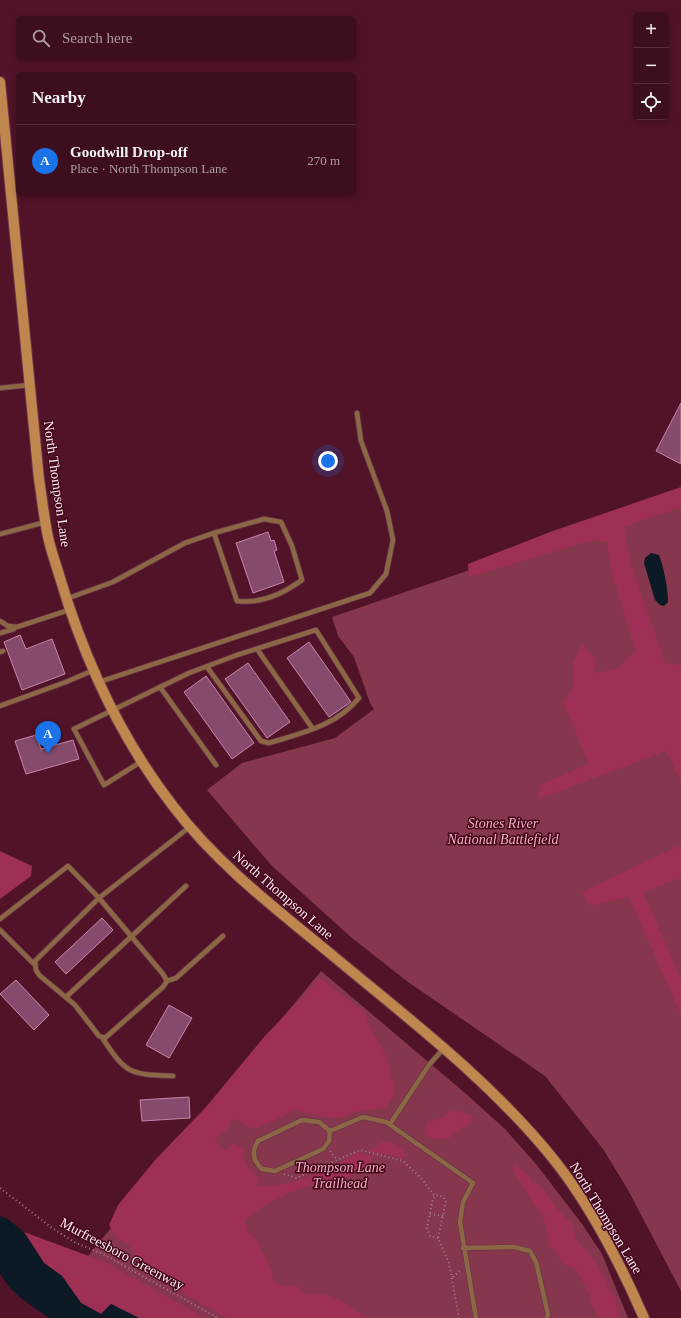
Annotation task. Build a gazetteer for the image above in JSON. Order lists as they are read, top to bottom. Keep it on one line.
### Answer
{"streets":{"main road":["North Thompson Lane"],"path":["Murfreesboro Greenway"]},"parks":["Stones River National Battlefield","Thompson Lane Trailhead"],"page":{"map_buttons":["+","−"],"search":"Search here","heading":"Nearby","list":[{"mark":"A","name":"Goodwill Drop-off","note":"Place · North Thompson Lane","value":"270 m"}],"pins":"A"}}
